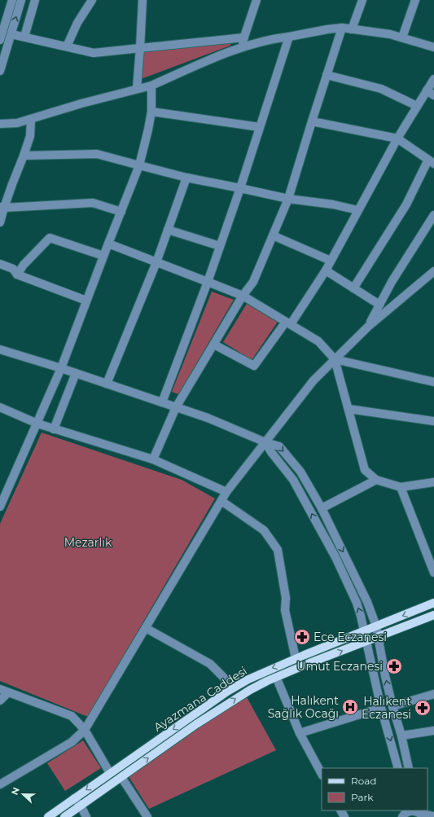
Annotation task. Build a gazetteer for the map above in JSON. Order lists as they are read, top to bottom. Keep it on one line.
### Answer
{"streets":{"main road":["Ayazmana Caddesi"]},"parks":["Mezarlık"],"places":{"pharmacy":["Ece Eczanesi","Umut Eczanesi","Halıkent Eczanesi"],"hospital":["Halıkent Sağlık Ocağı"]},"legend":["Road","Park"],"north":"left"}
